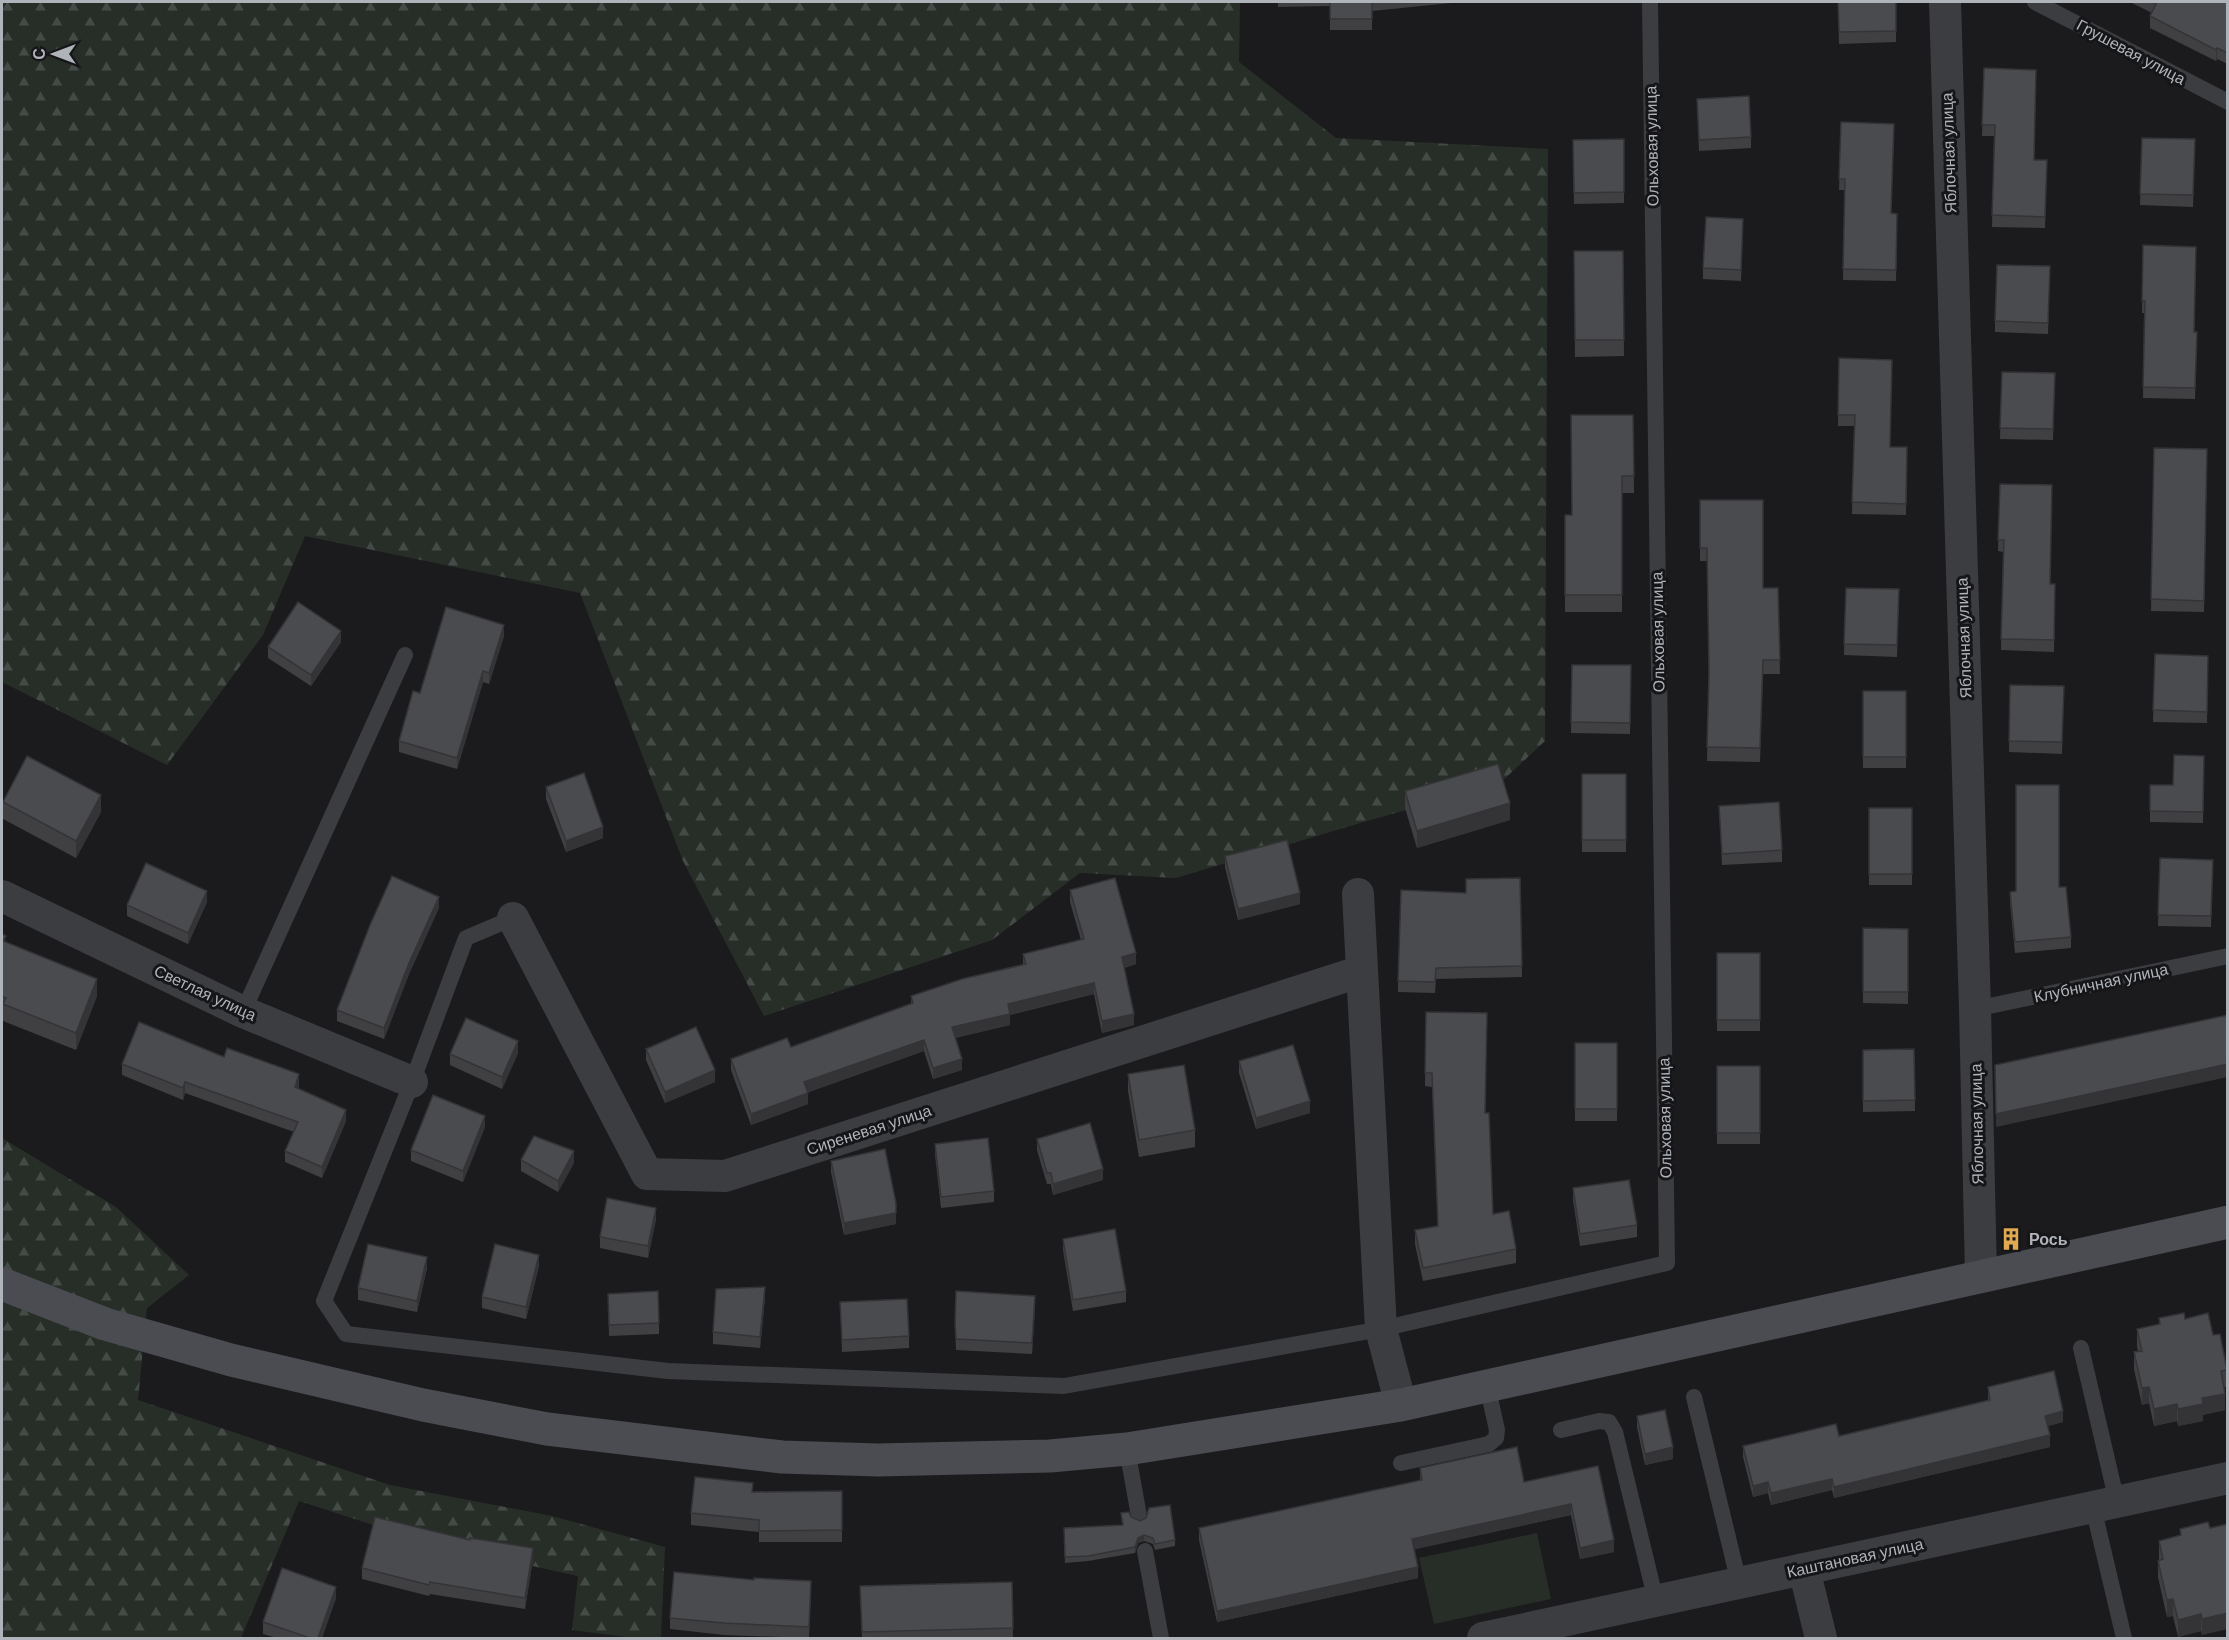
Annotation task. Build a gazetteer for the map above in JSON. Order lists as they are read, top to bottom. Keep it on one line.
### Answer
{"streets":{"street":["Яблочная улица","Светлая улица","Сиреневая улица","Каштановая улица"],"lane":["Грушевая улица","Ольховая улица","Клубничная улица"]},"crossings":[["Яблочная улица","Клубничная улица"]],"places":{"building":["Рось"]},"north":"left"}
